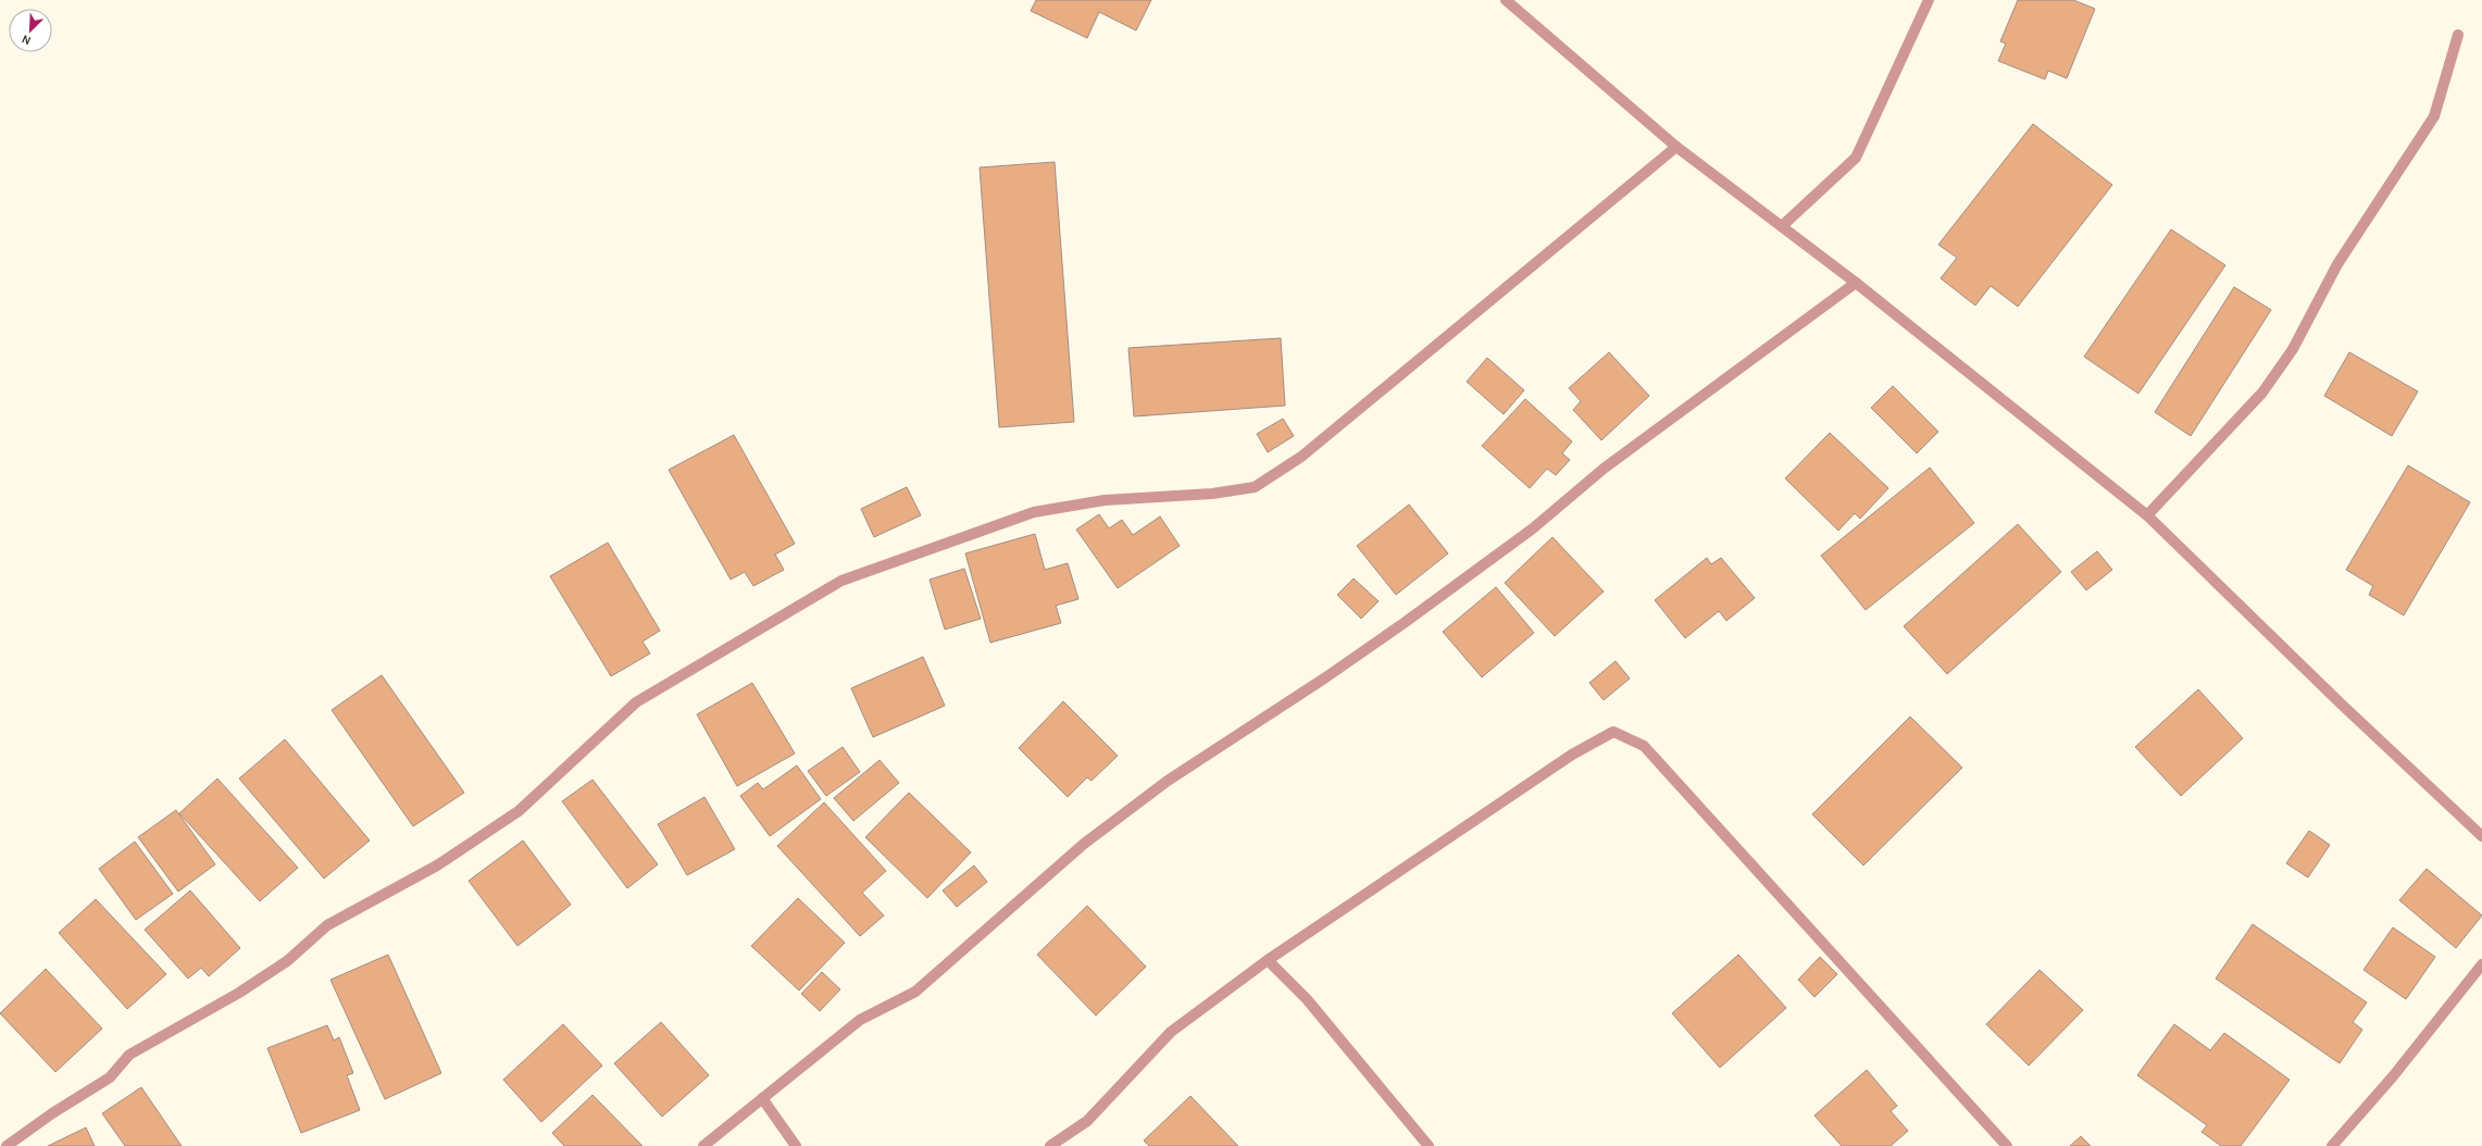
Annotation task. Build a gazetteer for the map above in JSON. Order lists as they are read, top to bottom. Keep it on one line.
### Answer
{"north":"bottom left"}
